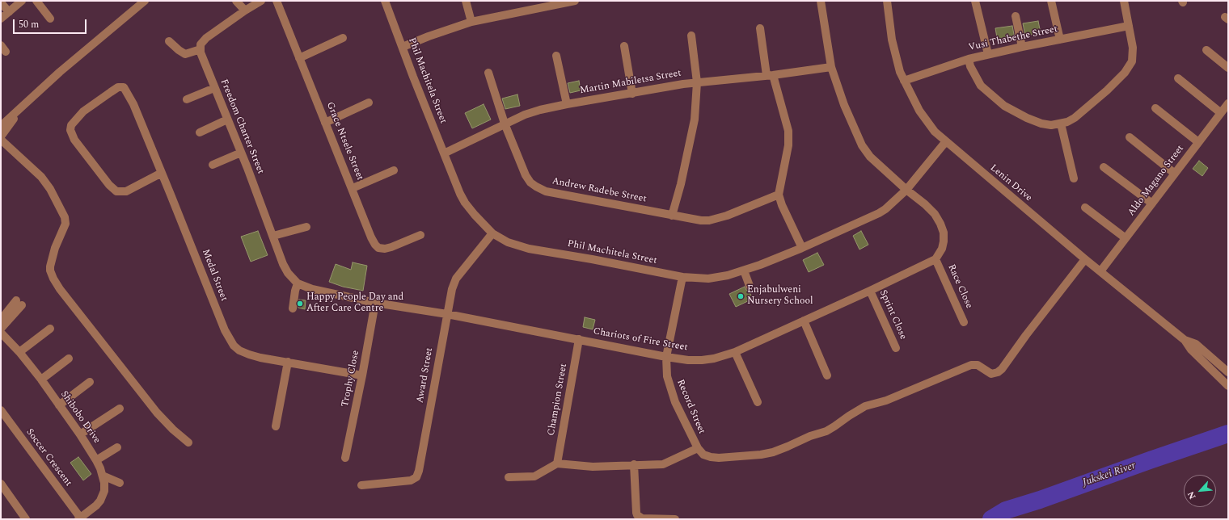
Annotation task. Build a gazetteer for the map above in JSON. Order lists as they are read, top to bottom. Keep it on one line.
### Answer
{"streets":{"street":["Vusi Thabethe Street","Phil Machitela Street","Martin Mabiletsa Street","Freedom Charter Street","Grace Ntsele Street","Aldo Magano Street","Lenin Drive","Andrew Radebe Street","Medal Street","Race Close","Sprint Close","Chariots of Fire Street","Award Street","Trophy Close","Champion Street","Record Street","Shibobo Drive","Soccer Crescent"]},"crossings":[["Vusi Thabethe Street","Lenin Drive"],["Phil Machitela Street","Martin Mabiletsa Street"],["Phil Machitela Street","Lenin Drive"],["Phil Machitela Street","Award Street"],["Phil Machitela Street","Record Street"],["Martin Mabiletsa Street","Andrew Radebe Street"],["Freedom Charter Street","Chariots of Fire Street"],["Aldo Magano Street","Lenin Drive"],["Medal Street","Trophy Close"],["Race Close","Chariots of Fire Street"],["Sprint Close","Chariots of Fire Street"],["Chariots of Fire Street","Award Street"],["Chariots of Fire Street","Trophy Close"],["Chariots of Fire Street","Champion Street"],["Chariots of Fire Street","Record Street"],["Shibobo Drive","Soccer Crescent"]],"water":["Jukskei River"],"places":["Enjabulweni Nursery School","Happy People Day and After Care Centre"],"scale_bar":"50 m","north":"bottom left"}
